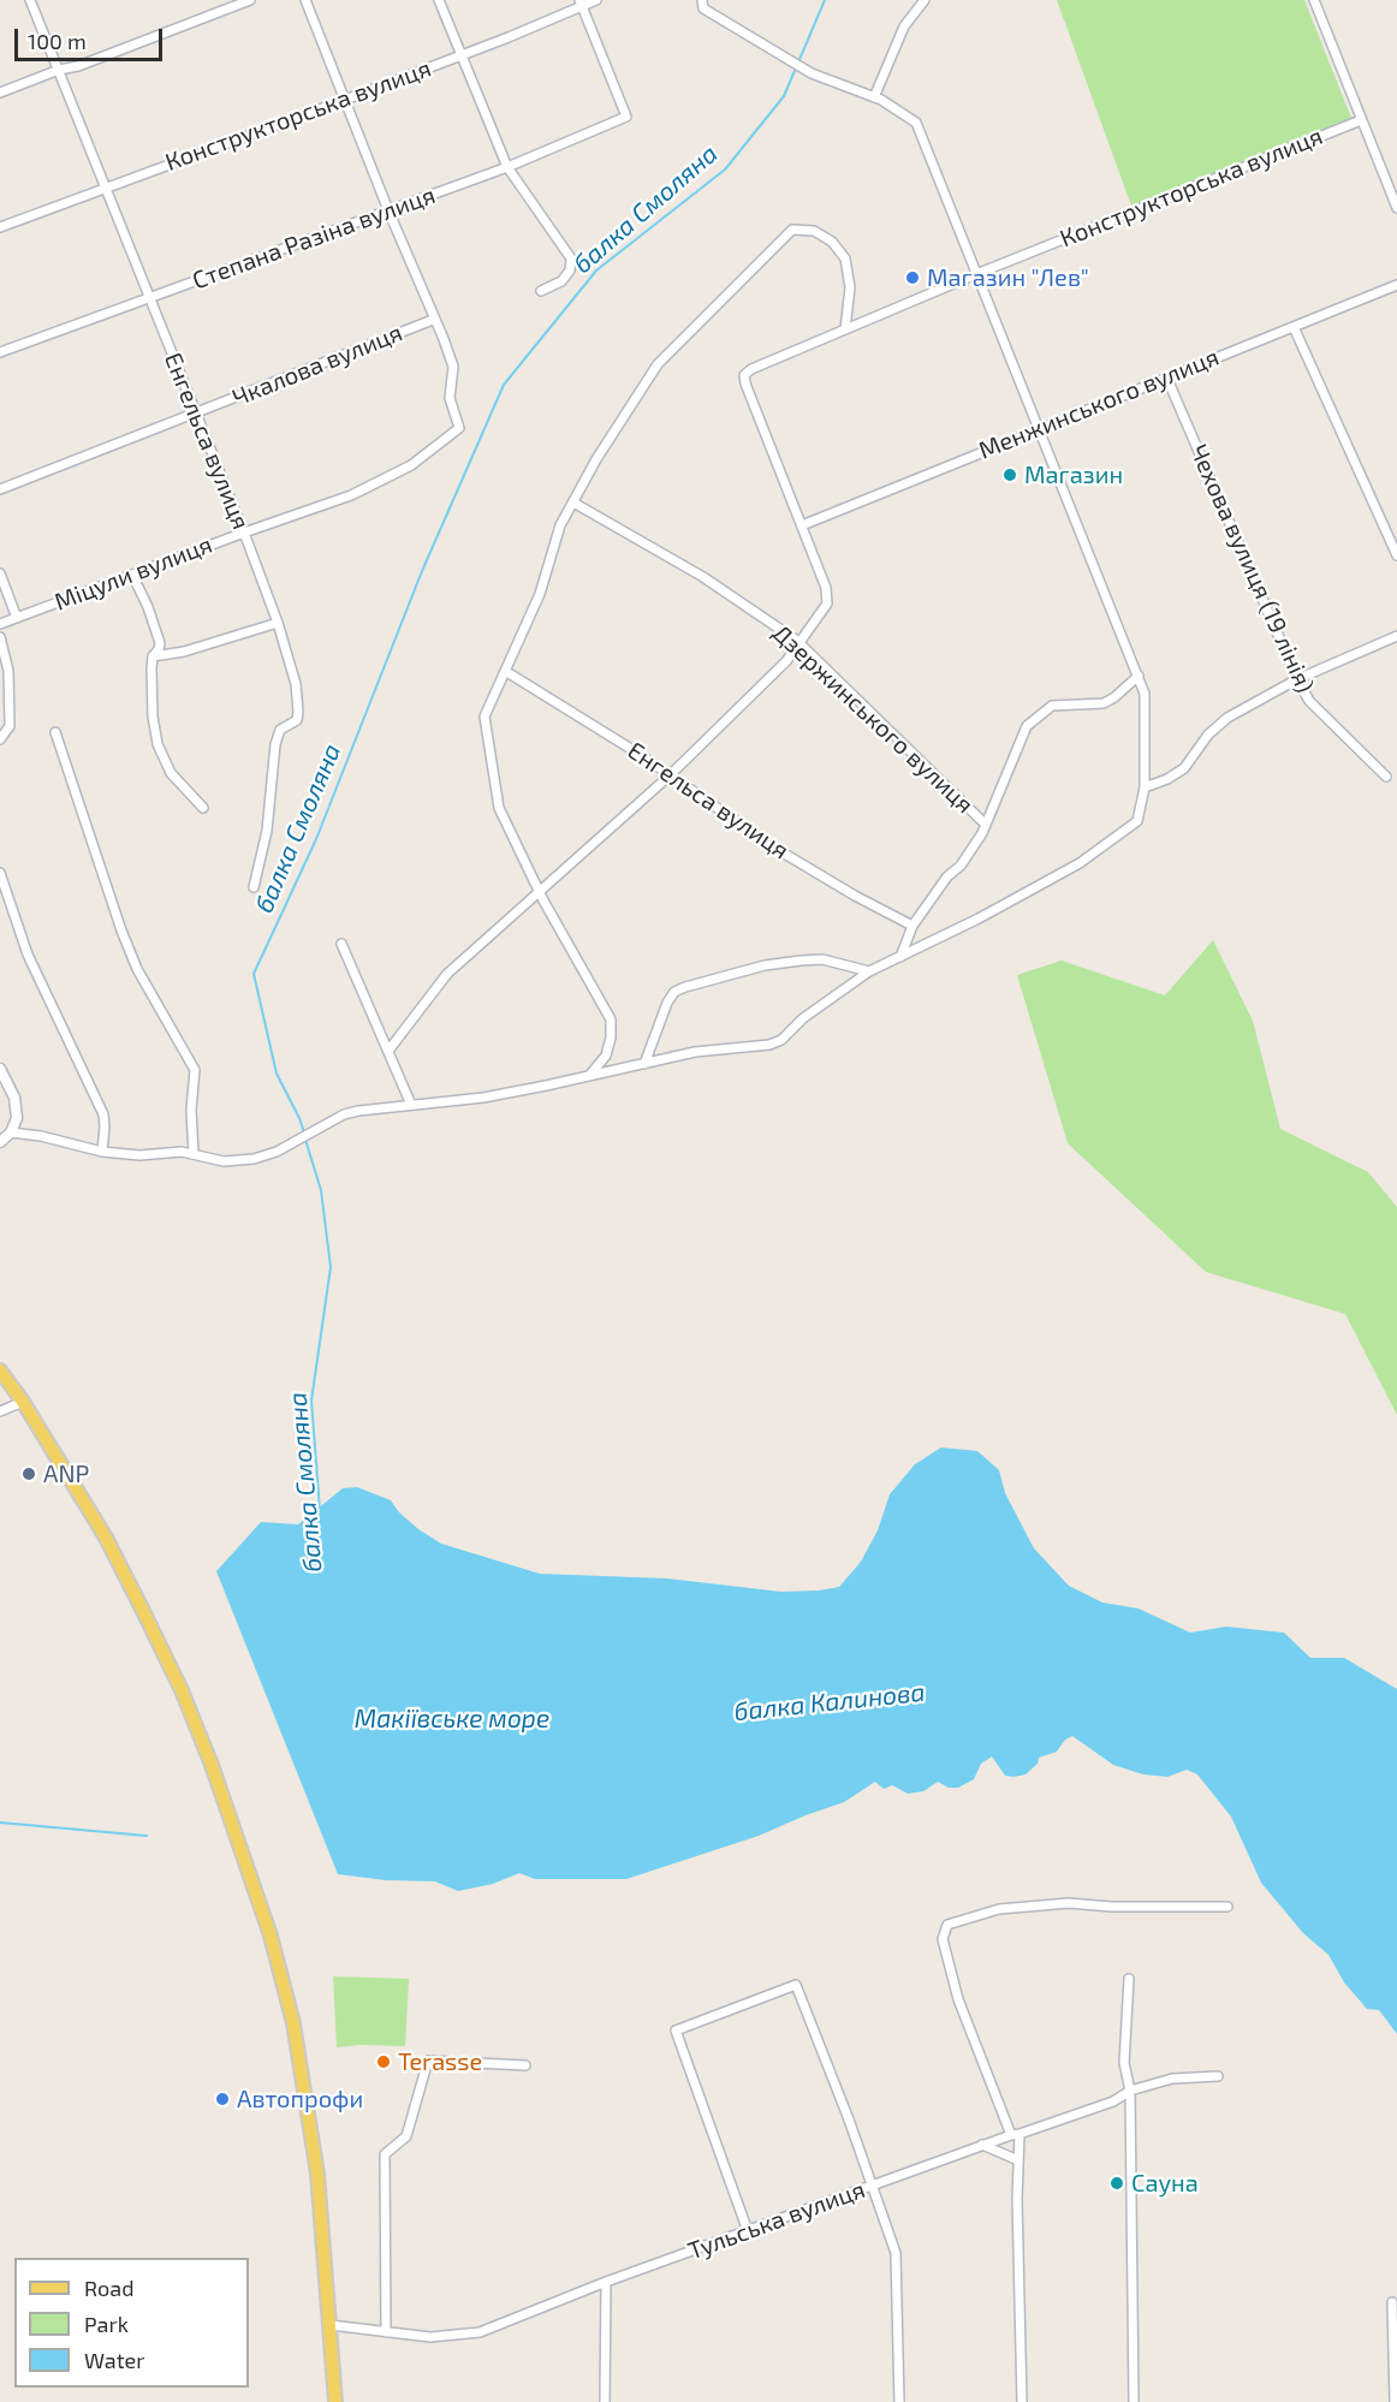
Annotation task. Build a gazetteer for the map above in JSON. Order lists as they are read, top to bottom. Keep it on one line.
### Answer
{"streets":{"street":["Конструкторська вулиця","Степана Разіна вулиця","Чкалова вулиця","Менжинського вулиця","Енгельса вулиця","Чехова вулиця (19 лiнiя)","Міцули вулиця","Дзержинського вулиця","Тульська вулиця"]},"crossings":[["Конструкторська вулиця","Степана Разіна вулиця"],["Конструкторська вулиця","Менжинського вулиця"],["Конструкторська вулиця","Енгельса вулиця"],["Степана Разіна вулиця","Енгельса вулиця"],["Чкалова вулиця","Енгельса вулиця"],["Чкалова вулиця","Міцули вулиця"],["Менжинського вулиця","Чехова вулиця (19 лiнiя)"],["Енгельса вулиця","Міцули вулиця"]],"water":["балка Смоляна","балка Калинова","Макіївське море"],"places":["Магазин \"Лев\"","Магазин","ANP","Terasse","Автопрофи","Сауна"],"legend":["Road","Park","Water"],"scale_bar":"100 m"}
